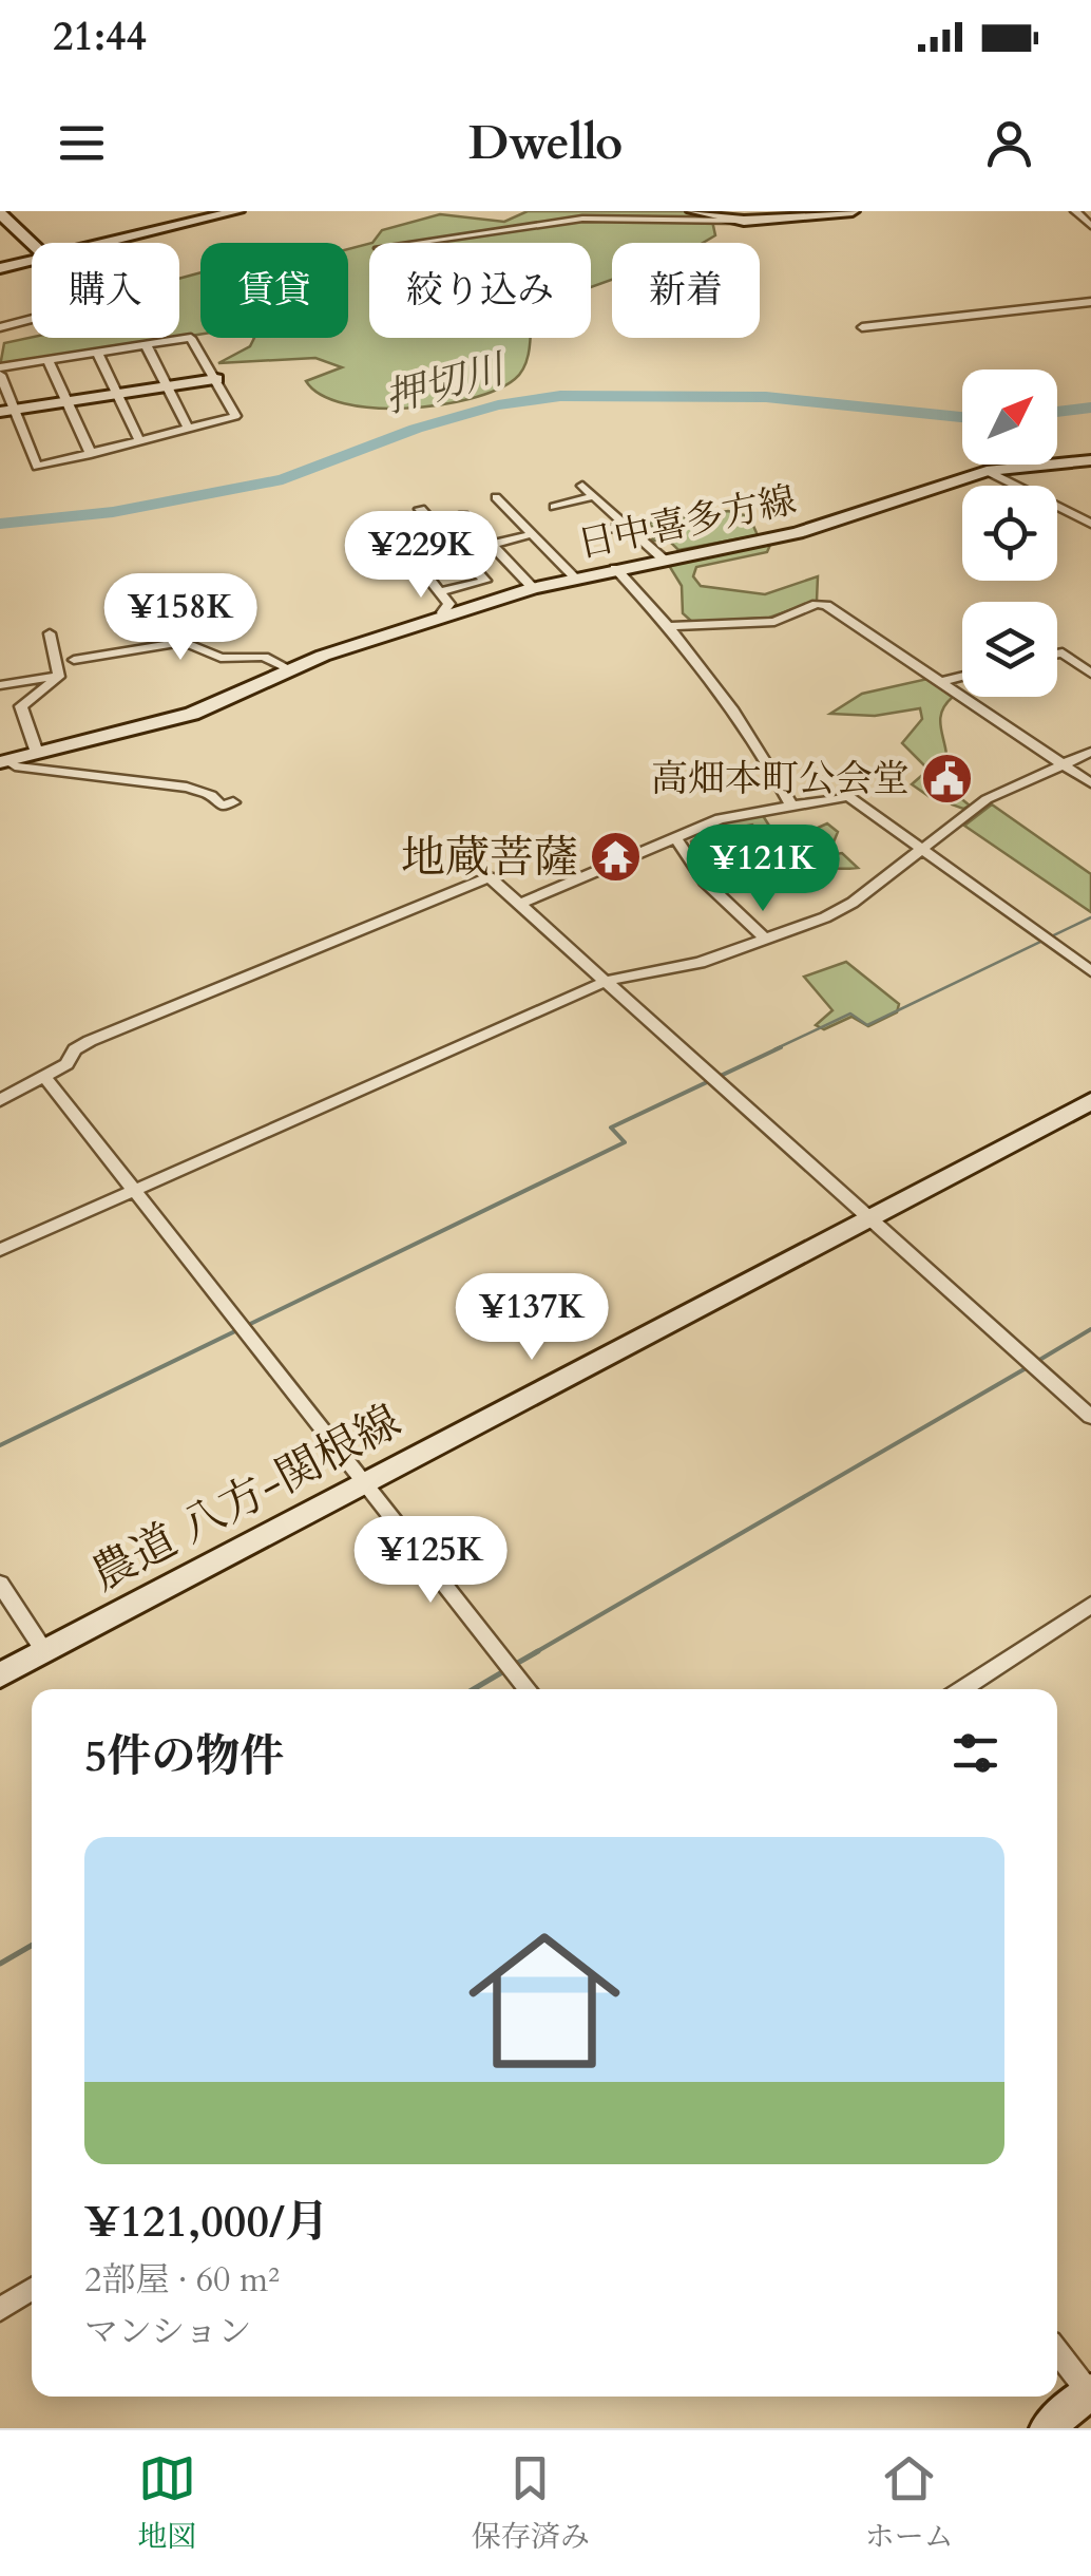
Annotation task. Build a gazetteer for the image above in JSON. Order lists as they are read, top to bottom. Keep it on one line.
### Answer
{"streets":{"street":["日中喜多方線","農道 八方-関根線"]},"water":["押切川"],"places":{"public building":["高畑本町公会堂"],"temple":["地蔵菩薩"]},"north":"top right","page":{"status":"21:44","header":"Dwello","chip":["購入","賃貸","絞り込み","新着"],"price":["¥229K","¥158K","¥121K","¥137K","¥125K"],"heading":"5件の物件","list":[{"name":"¥121,000/月","note":"2部屋 · 60 m² · マンション"}],"tabs":["地図","保存済み","ホーム"]}}
